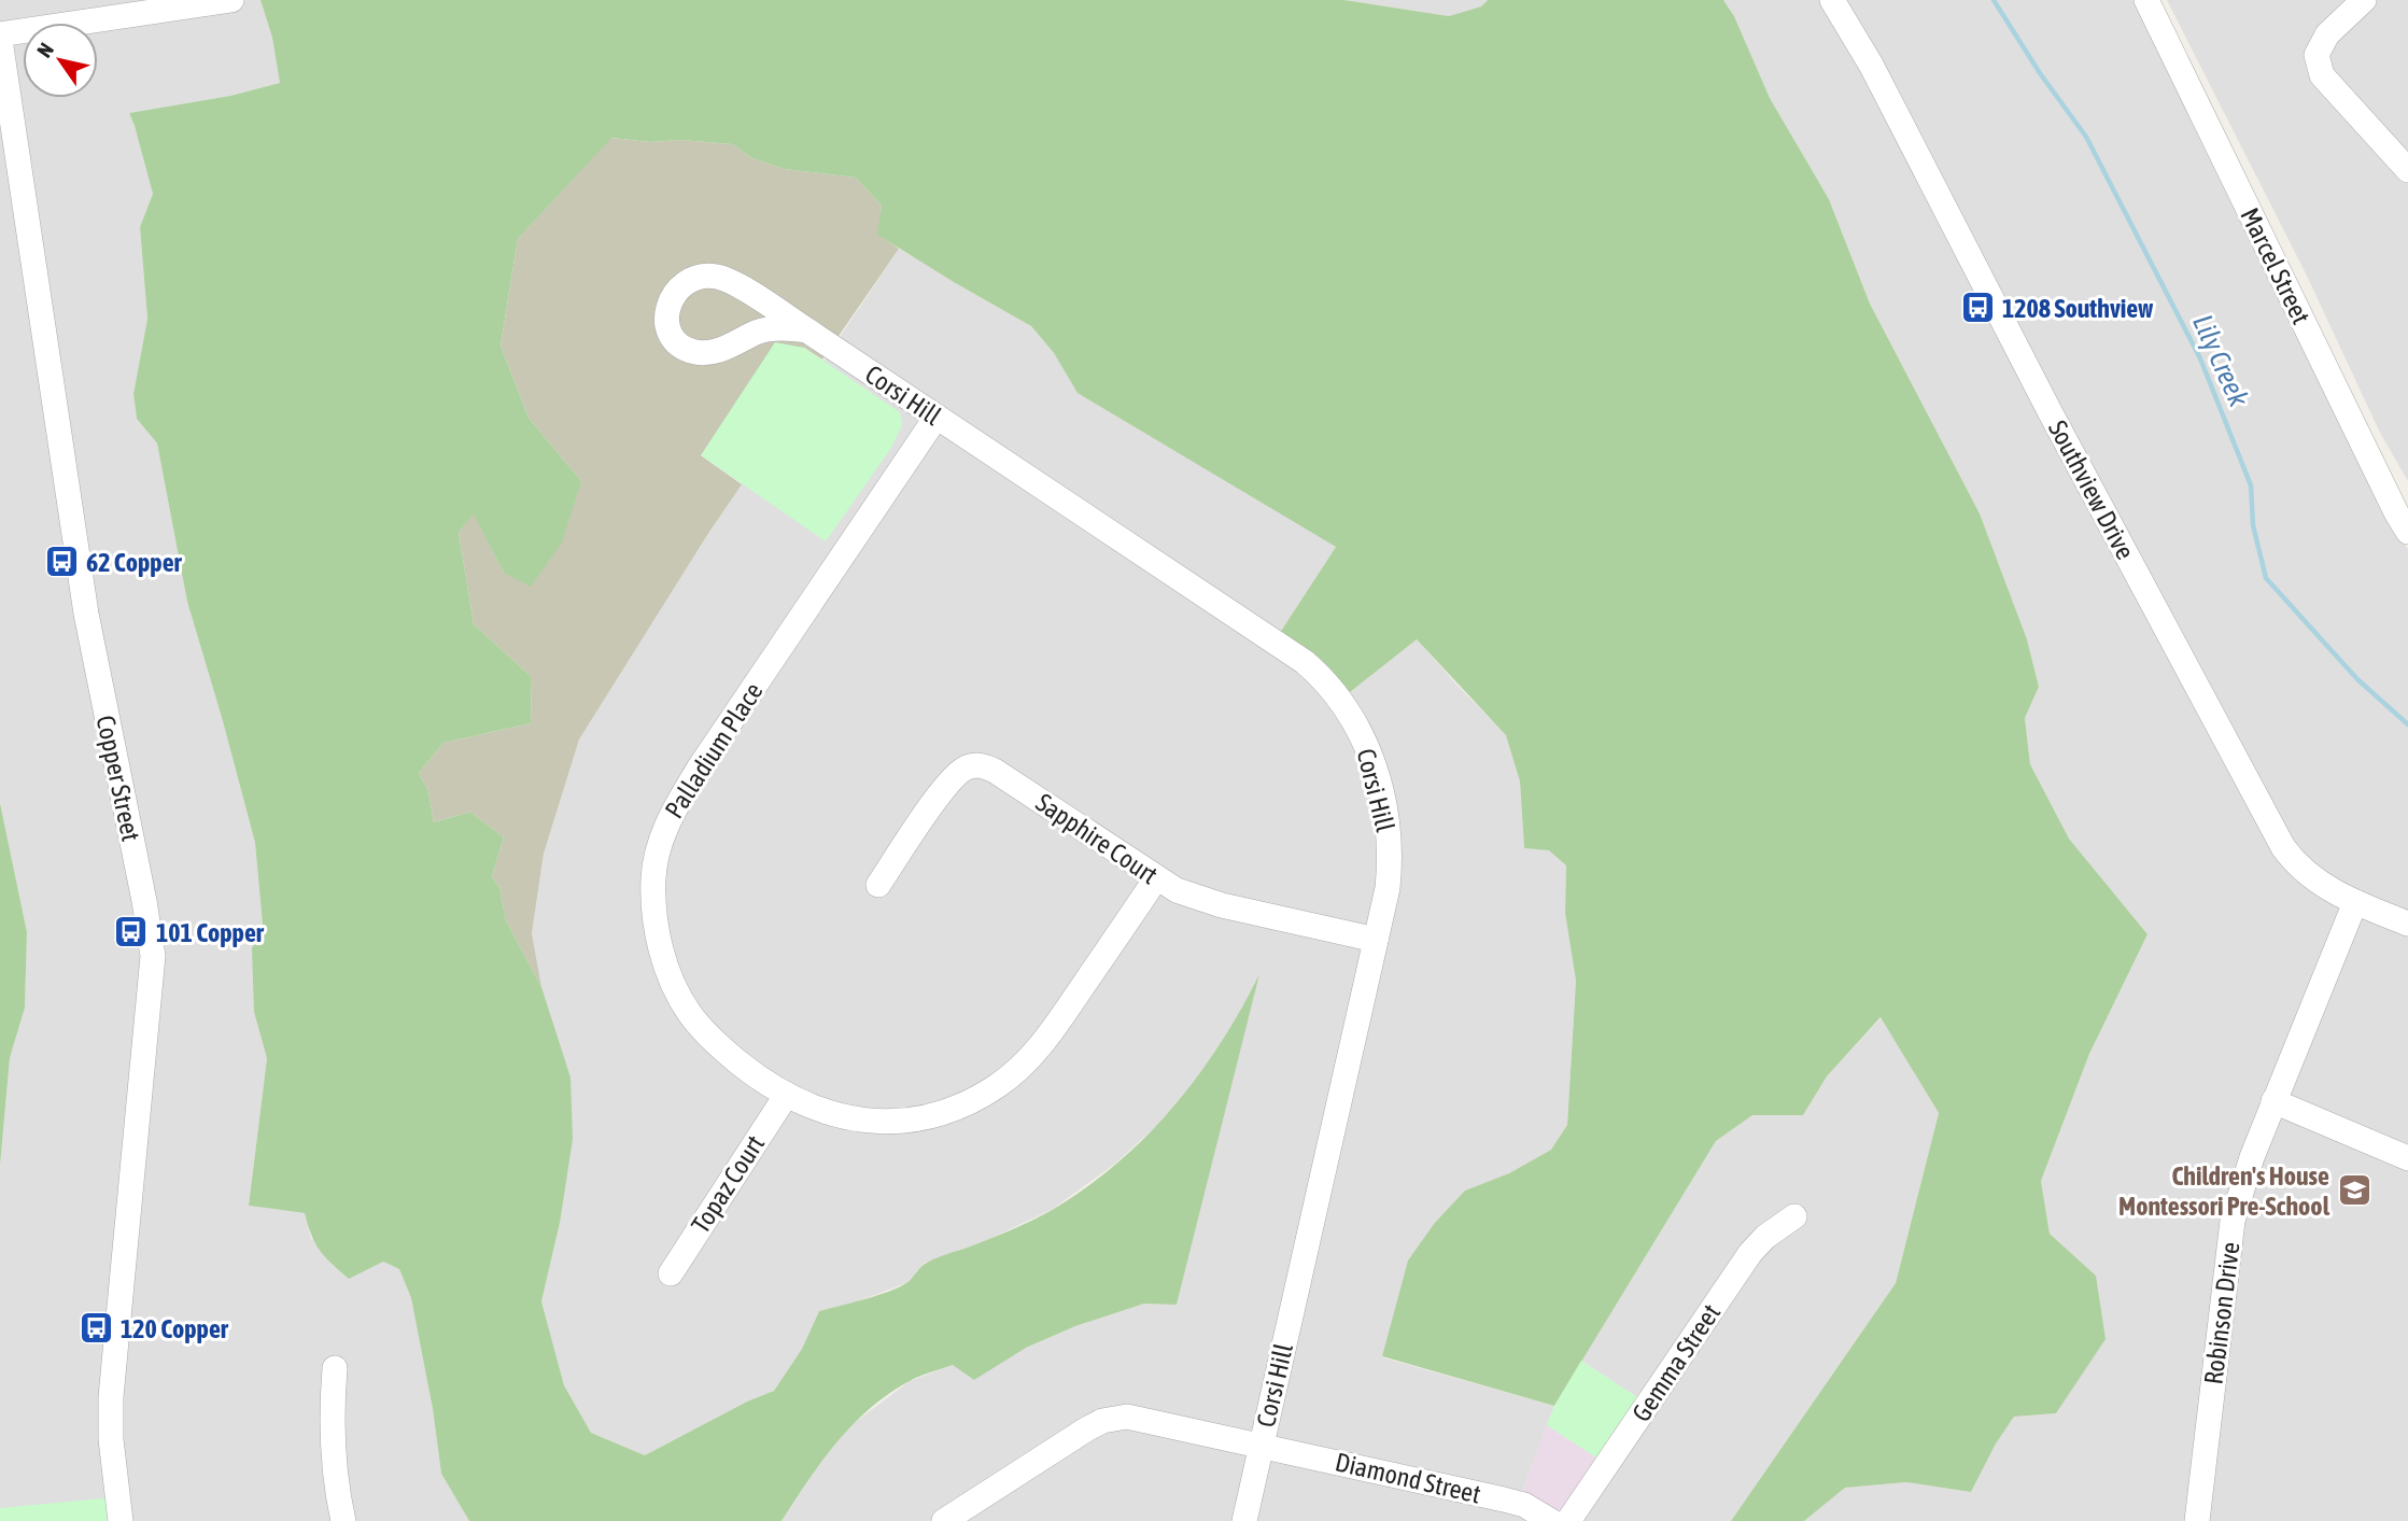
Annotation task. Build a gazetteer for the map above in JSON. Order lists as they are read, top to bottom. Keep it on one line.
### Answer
{"streets":{"street":["Marcel Street","Corsi Hill","Southview Drive","Palladium Place","Copper Street","Sapphire Court","Topaz Court","Robinson Drive","Gemma Street","Diamond Street"]},"crossings":[["Corsi Hill","Palladium Place"],["Corsi Hill","Sapphire Court"],["Corsi Hill","Diamond Street"],["Southview Drive","Robinson Drive"],["Palladium Place","Sapphire Court"],["Palladium Place","Topaz Court"]],"water":["Lily Creek"],"places":{"bus stop":["1208 Southview","62 Copper","101 Copper","120 Copper"],"school or university":["Children's House Montessori Pre-School"]},"north":"top left"}
